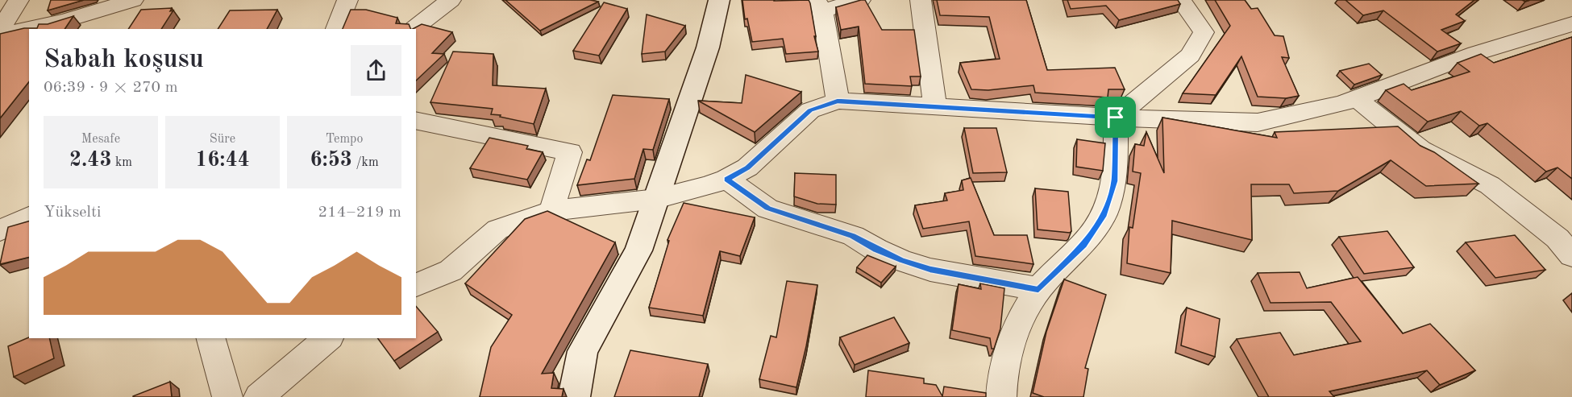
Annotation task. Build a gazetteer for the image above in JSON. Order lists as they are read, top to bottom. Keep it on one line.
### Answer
{"page":{"heading":["Sabah koşusu","06:39 · 9 × 270 m"],"stats":[["Mesafe","2.43 km"],["Süre","16:44"],["Tempo","6:53 /km"]],"chart":["Yükselti","214–219 m"]}}
